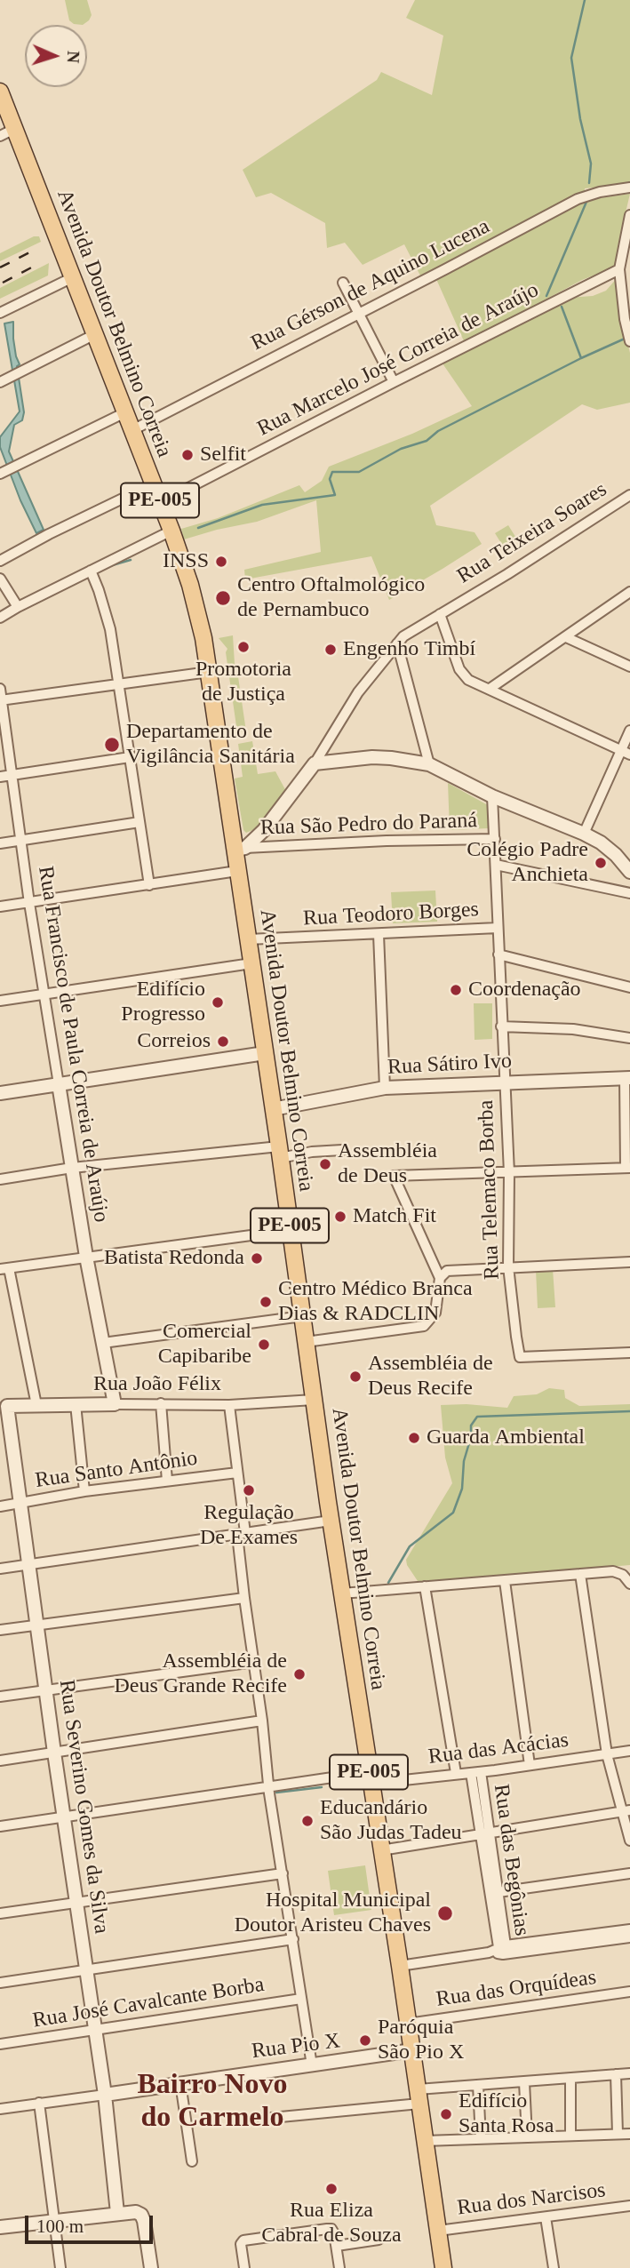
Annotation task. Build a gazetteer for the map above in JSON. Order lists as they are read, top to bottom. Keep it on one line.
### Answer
{"streets":{"main road":["Avenida Doutor Belmino Correia","PE-005"],"street":["Rua Gérson de Aquino Lucena","Rua Marcelo José Correia de Araújo","Rua Teixeira Soares","Rua São Pedro do Paraná","Rua Teodoro Borges","Rua Francisco de Paula Correia de Araújo","Rua Sátiro Ivo","Rua Telemaco Borba","Rua João Félix","Rua Santo Antônio","Rua das Acácias","Rua Severino Gomes da Silva","Rua das Begônias","Rua das Orquídeas","Rua José Cavalcante Borba","Rua Pio X","Rua dos Narcisos"]},"crossings":[["Rua Gérson de Aquino Lucena","Avenida Doutor Belmino Correia"],["Avenida Doutor Belmino Correia","Rua Marcelo José Correia de Araújo"],["Avenida Doutor Belmino Correia","Rua Teixeira Soares"],["Avenida Doutor Belmino Correia","Rua São Pedro do Paraná"],["Avenida Doutor Belmino Correia","Rua Teodoro Borges"],["Avenida Doutor Belmino Correia","Rua Sátiro Ivo"],["Avenida Doutor Belmino Correia","Rua João Félix"],["Avenida Doutor Belmino Correia","Rua das Acácias"],["Avenida Doutor Belmino Correia","Rua das Orquídeas"],["Avenida Doutor Belmino Correia","Rua Pio X"],["Avenida Doutor Belmino Correia","Rua dos Narcisos"],["Rua Teixeira Soares","Rua São Pedro do Paraná"],["Rua São Pedro do Paraná","Rua Telemaco Borba"],["Rua Teodoro Borges","Rua Telemaco Borba"],["Rua Francisco de Paula Correia de Araújo","Rua João Félix"],["Rua Sátiro Ivo","Rua Telemaco Borba"],["Rua João Félix","Rua Severino Gomes da Silva"],["Rua Santo Antônio","Rua Severino Gomes da Silva"],["Rua das Acácias","Rua Severino Gomes da Silva"],["Rua das Acácias","Rua das Begônias"],["Rua Severino Gomes da Silva","Rua José Cavalcante Borba"],["Rua Severino Gomes da Silva","Rua Pio X"]],"districts":["Bairro Novo do Carmelo"],"places":["Selfit","INSS","Centro Oftalmológico de Pernambuco","Promotoria de Justiça","Engenho Timbí","Departamento de Vigilância Sanitária","Colégio Padre Anchieta","Coordenação","Edifício Progresso","Correios","Assembléia de Deus","Match Fit","Batista Redonda","Centro Médico Branca Dias & RADCLIN","Comercial Capibaribe","Assembléia de Deus Recife","Guarda Ambiental","Regulação De Exames","Assembléia de Deus Grande Recife","Educandário São Judas Tadeu","Hospital Municipal Doutor Aristeu Chaves","Paróquia São Pio X","Edifício Santa Rosa","Rua Eliza Cabral de Souza"],"scale_bar":"100 m","north":"right"}
